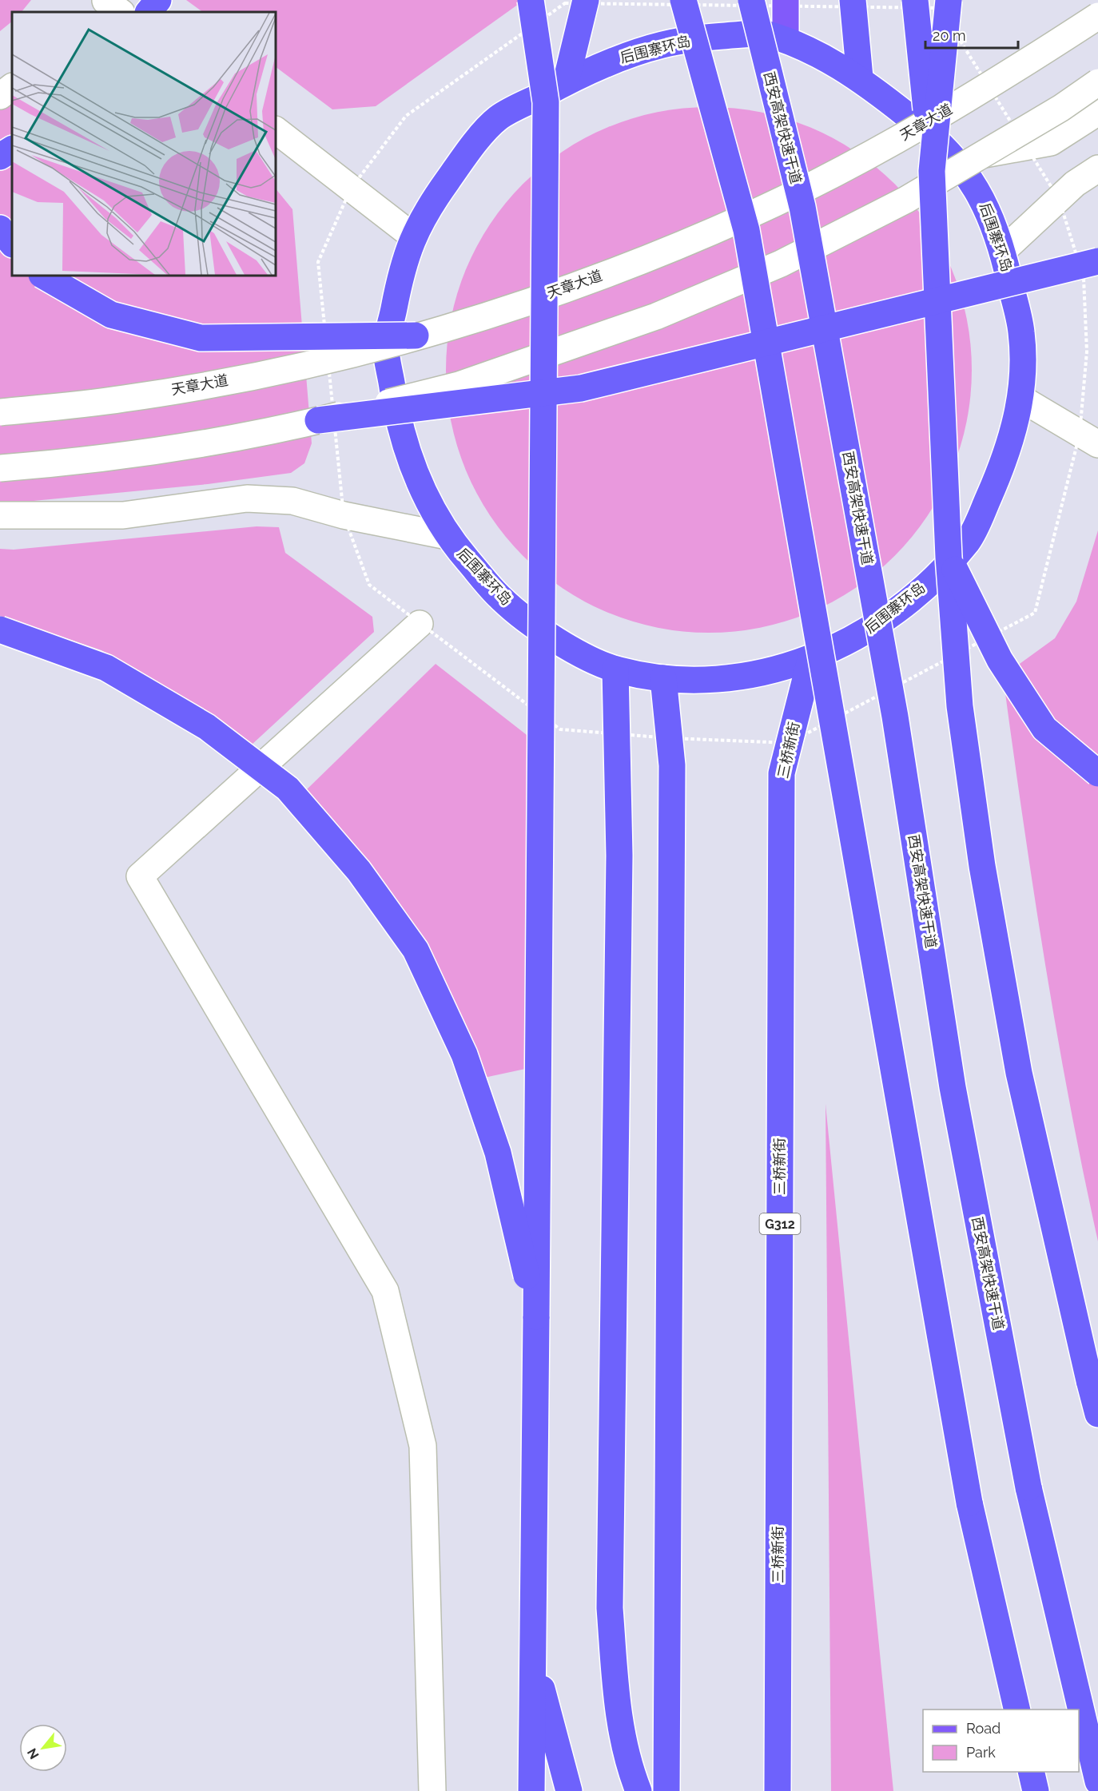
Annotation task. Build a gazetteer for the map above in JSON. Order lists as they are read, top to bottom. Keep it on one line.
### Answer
{"streets":{"highway":["后围寨环岛","西安高架快速干道","三桥新街","G312"],"street":["天章大道"]},"crossings":[["后围寨环岛","三桥新街"]],"legend":["Road","Park"],"scale_bar":"20 m","north":"bottom left"}
